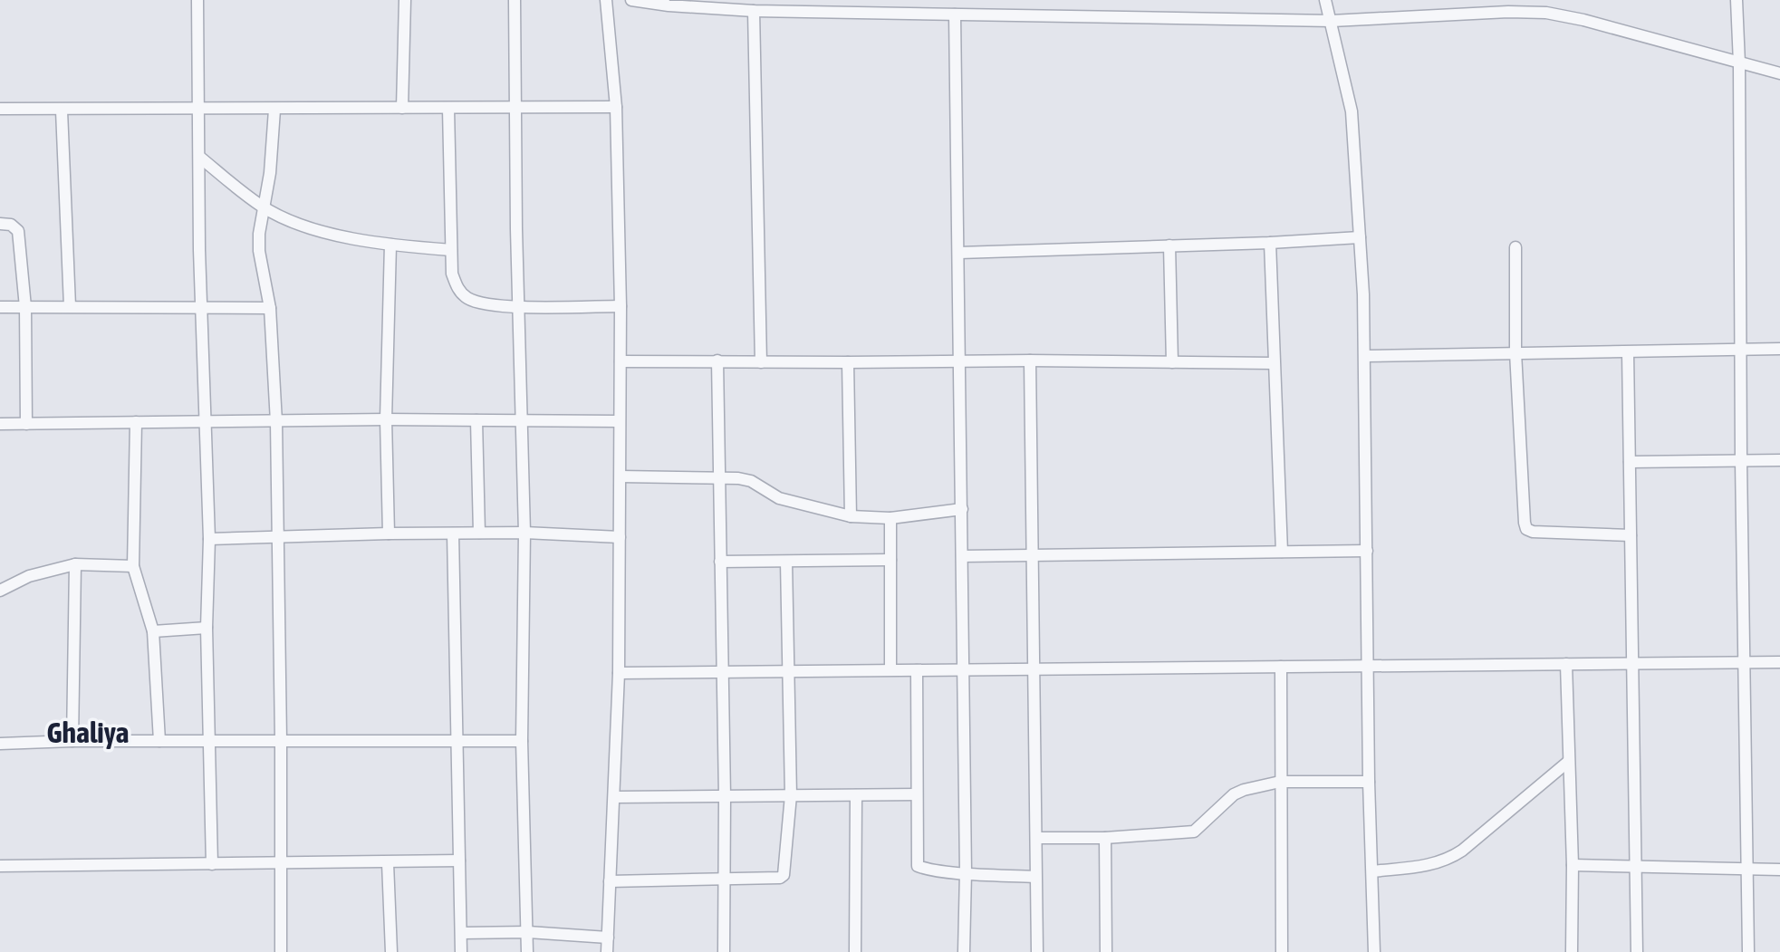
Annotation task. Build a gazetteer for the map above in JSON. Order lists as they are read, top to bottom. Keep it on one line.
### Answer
{"districts":["Ghaliya"]}
